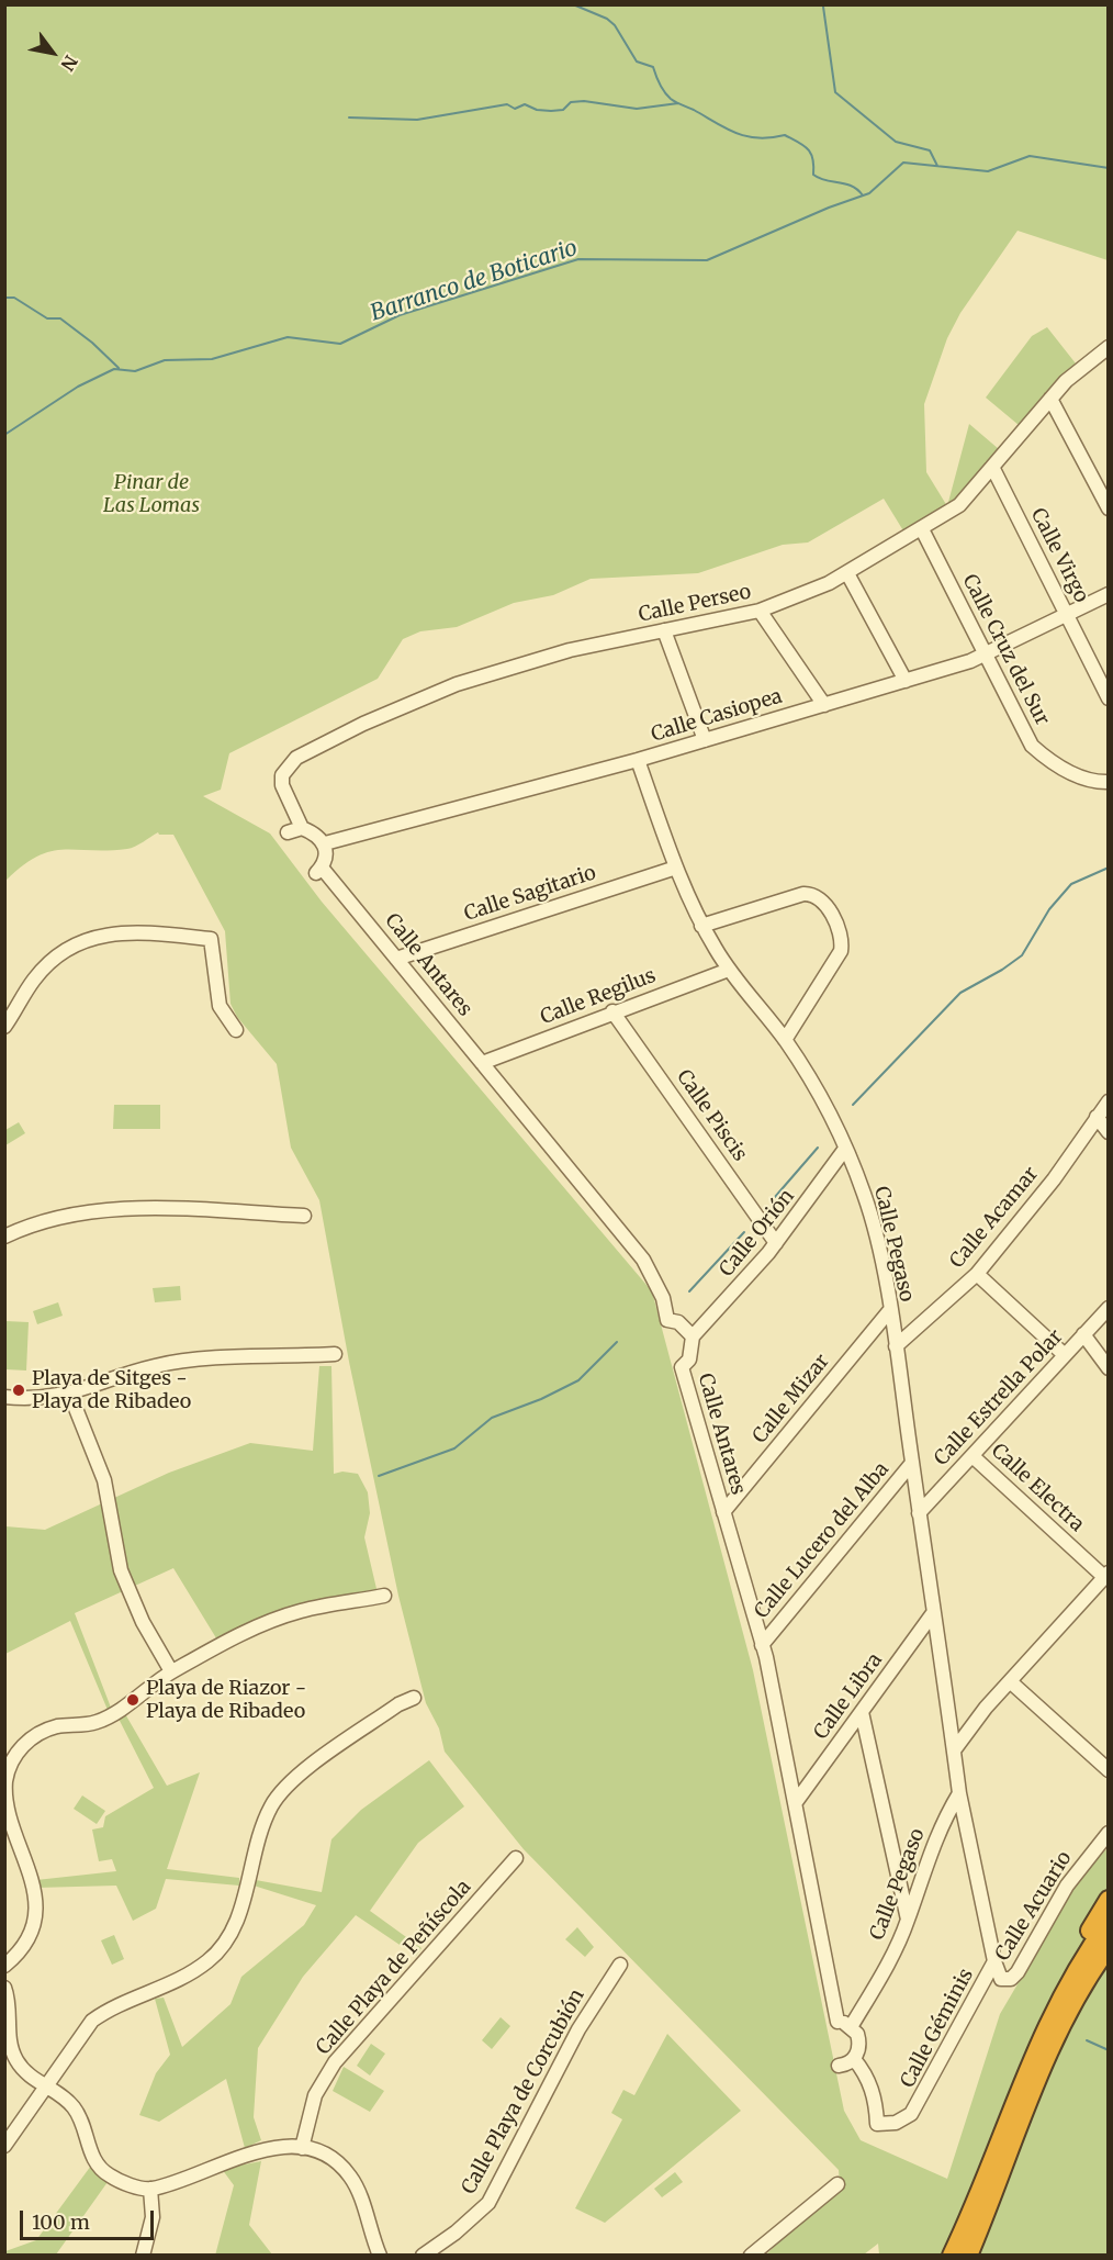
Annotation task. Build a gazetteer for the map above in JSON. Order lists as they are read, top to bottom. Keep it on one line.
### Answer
{"streets":{"street":["Calle Virgo","Calle Perseo","Calle Cruz del Sur","Calle Casiopea","Calle Sagitario","Calle Antares","Calle Regilus","Calle Piscis","Calle Acamar","Calle Orión","Calle Pegaso","Calle Estrella Polar","Calle Mizar","Calle Electra","Calle Lucero del Alba","Calle Libra","Calle Acuario","Calle Playa de Peñíscola","Calle Géminis","Calle Playa de Corcubión"]},"crossings":[["Calle Virgo","Calle Perseo"],["Calle Virgo","Calle Casiopea"],["Calle Perseo","Calle Cruz del Sur"],["Calle Cruz del Sur","Calle Casiopea"],["Calle Casiopea","Calle Antares"],["Calle Casiopea","Calle Pegaso"],["Calle Sagitario","Calle Antares"],["Calle Sagitario","Calle Pegaso"],["Calle Antares","Calle Regilus"],["Calle Antares","Calle Orión"],["Calle Antares","Calle Pegaso"],["Calle Antares","Calle Mizar"],["Calle Antares","Calle Lucero del Alba"],["Calle Antares","Calle Libra"],["Calle Antares","Calle Géminis"],["Calle Regilus","Calle Piscis"],["Calle Regilus","Calle Pegaso"],["Calle Piscis","Calle Orión"],["Calle Acamar","Calle Pegaso"],["Calle Orión","Calle Pegaso"],["Calle Pegaso","Calle Estrella Polar"],["Calle Pegaso","Calle Mizar"],["Calle Pegaso","Calle Lucero del Alba"],["Calle Pegaso","Calle Libra"],["Calle Estrella Polar","Calle Electra"],["Calle Acuario","Calle Géminis"]],"water":["Barranco de Boticario"],"parks":["Pinar de Las Lomas"],"places":["Playa de Sitges - Playa de Ribadeo","Playa de Riazor - Playa de Ribadeo"],"scale_bar":"100 m","north":"bottom right"}
